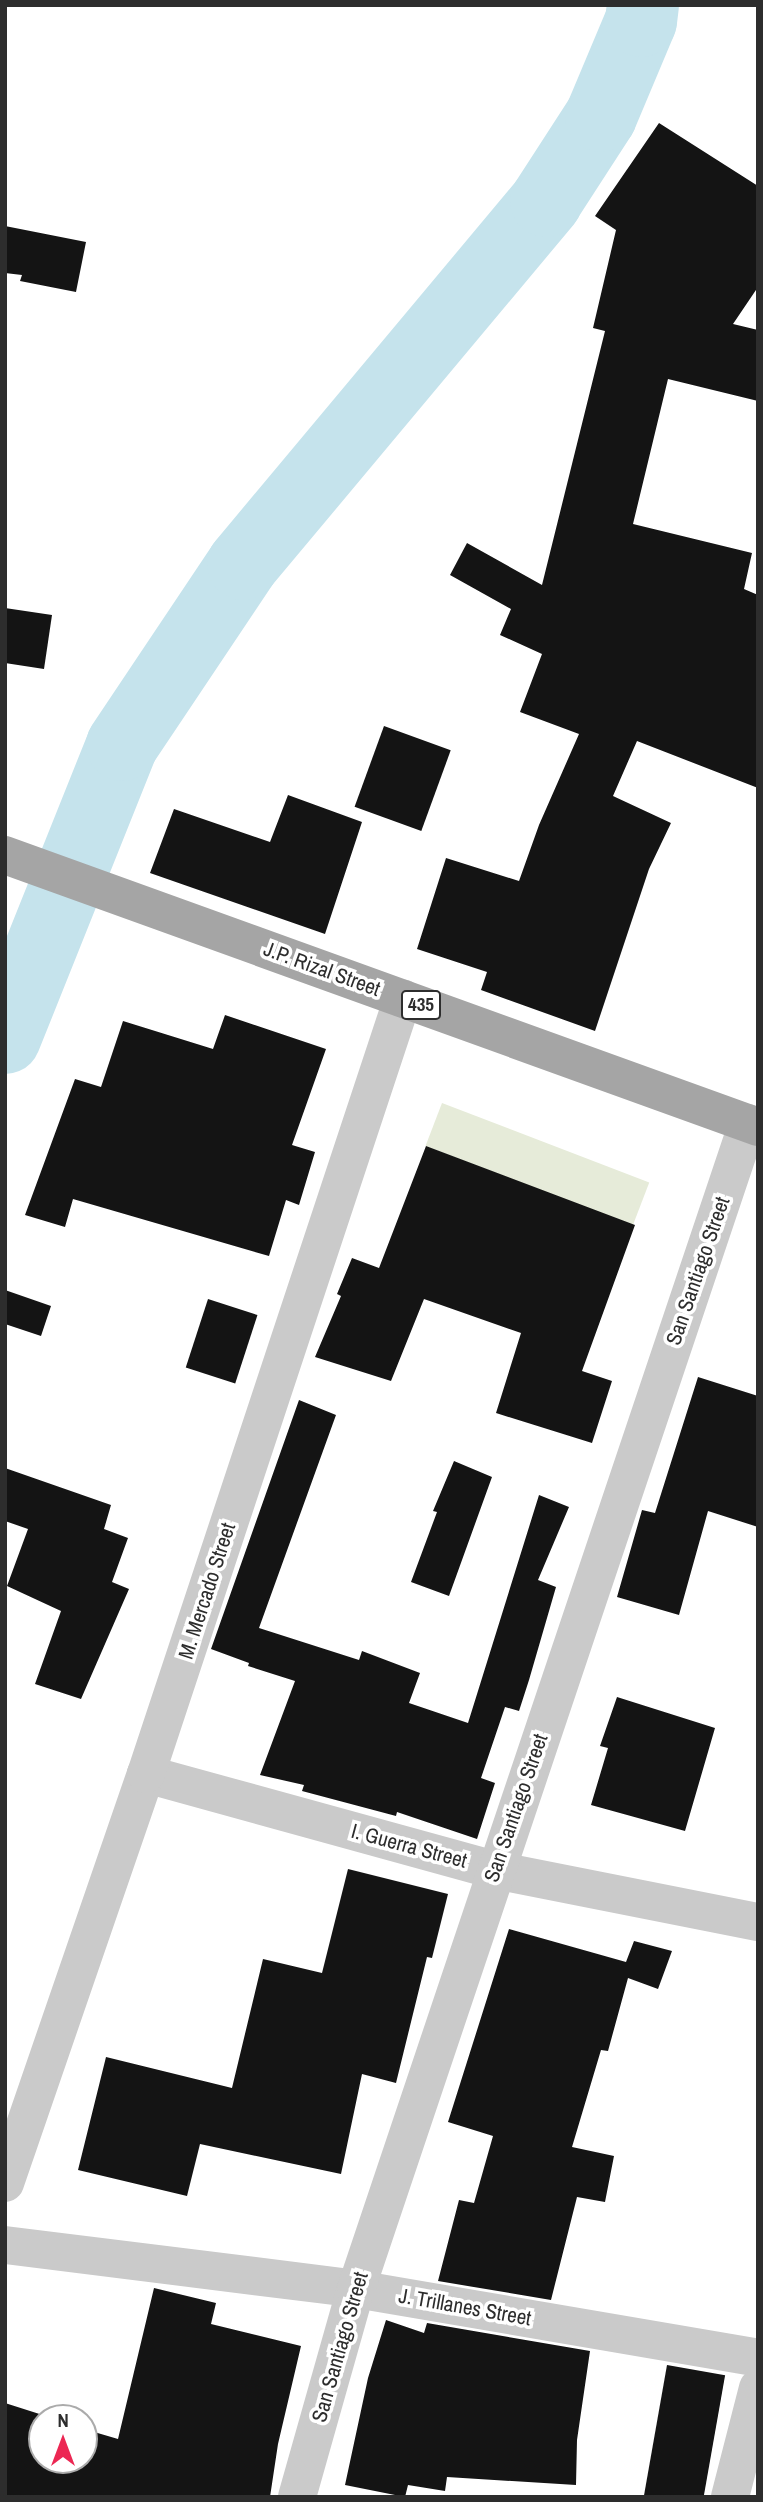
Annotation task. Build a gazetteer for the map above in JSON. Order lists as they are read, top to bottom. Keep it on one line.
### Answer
{"streets":{"main road":["J.P. Rizal Street","435"],"street":["San Santiago Street","M. Mercado Street","I. Guerra Street","J. Trillanes Street"]},"crossings":[["J.P. Rizal Street","San Santiago Street"],["J.P. Rizal Street","M. Mercado Street"],["San Santiago Street","I. Guerra Street"],["San Santiago Street","J. Trillanes Street"],["M. Mercado Street","I. Guerra Street"]],"north":"top"}
